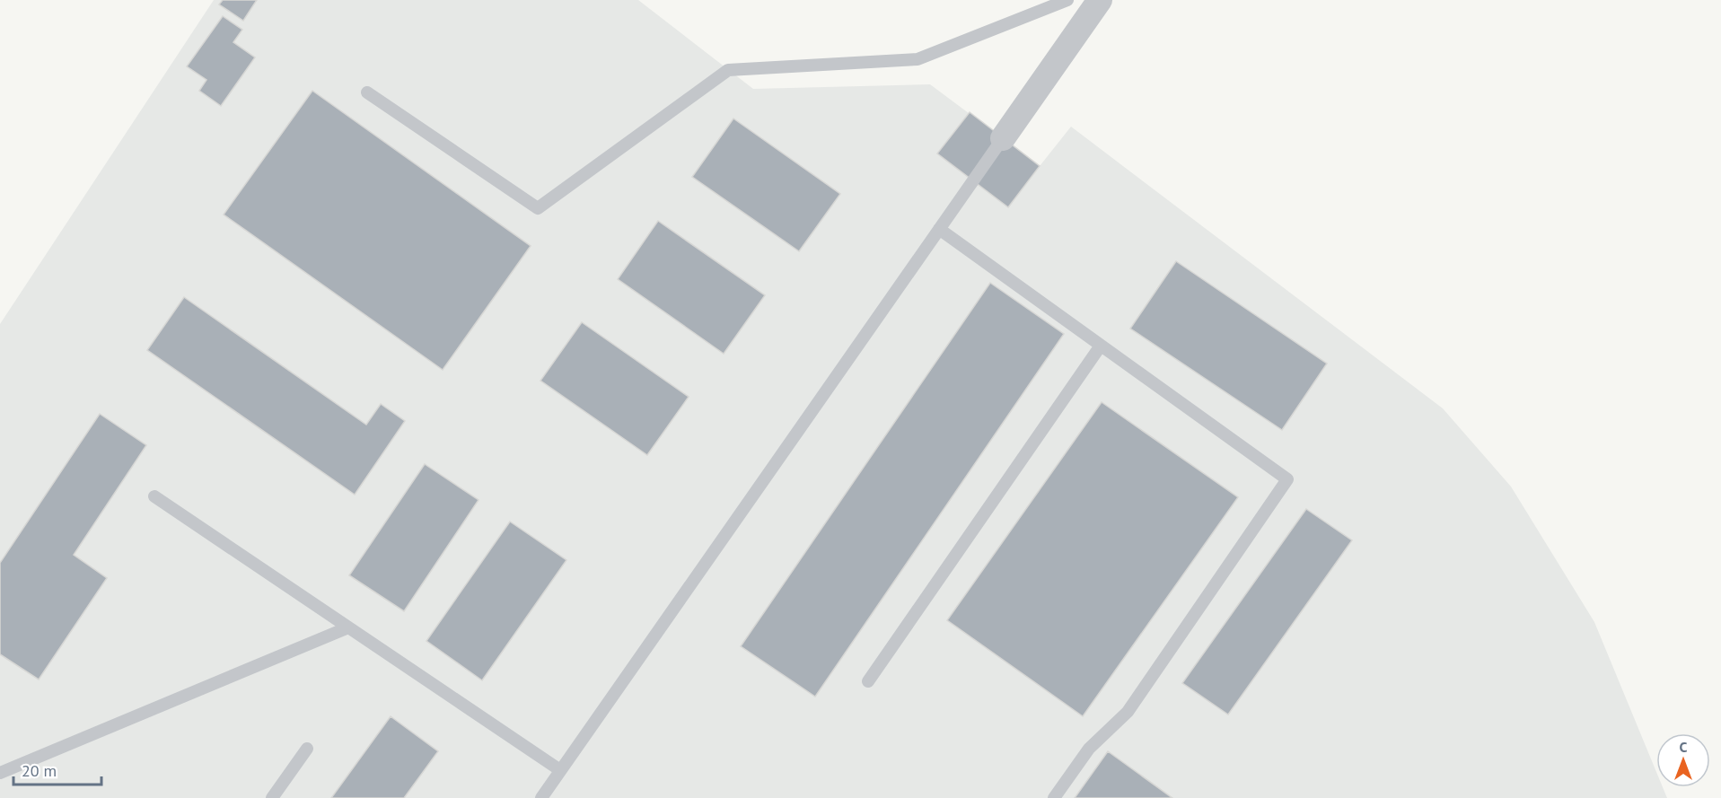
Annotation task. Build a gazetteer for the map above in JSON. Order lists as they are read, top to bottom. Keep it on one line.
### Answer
{"scale_bar":"20 m","north":"top"}
